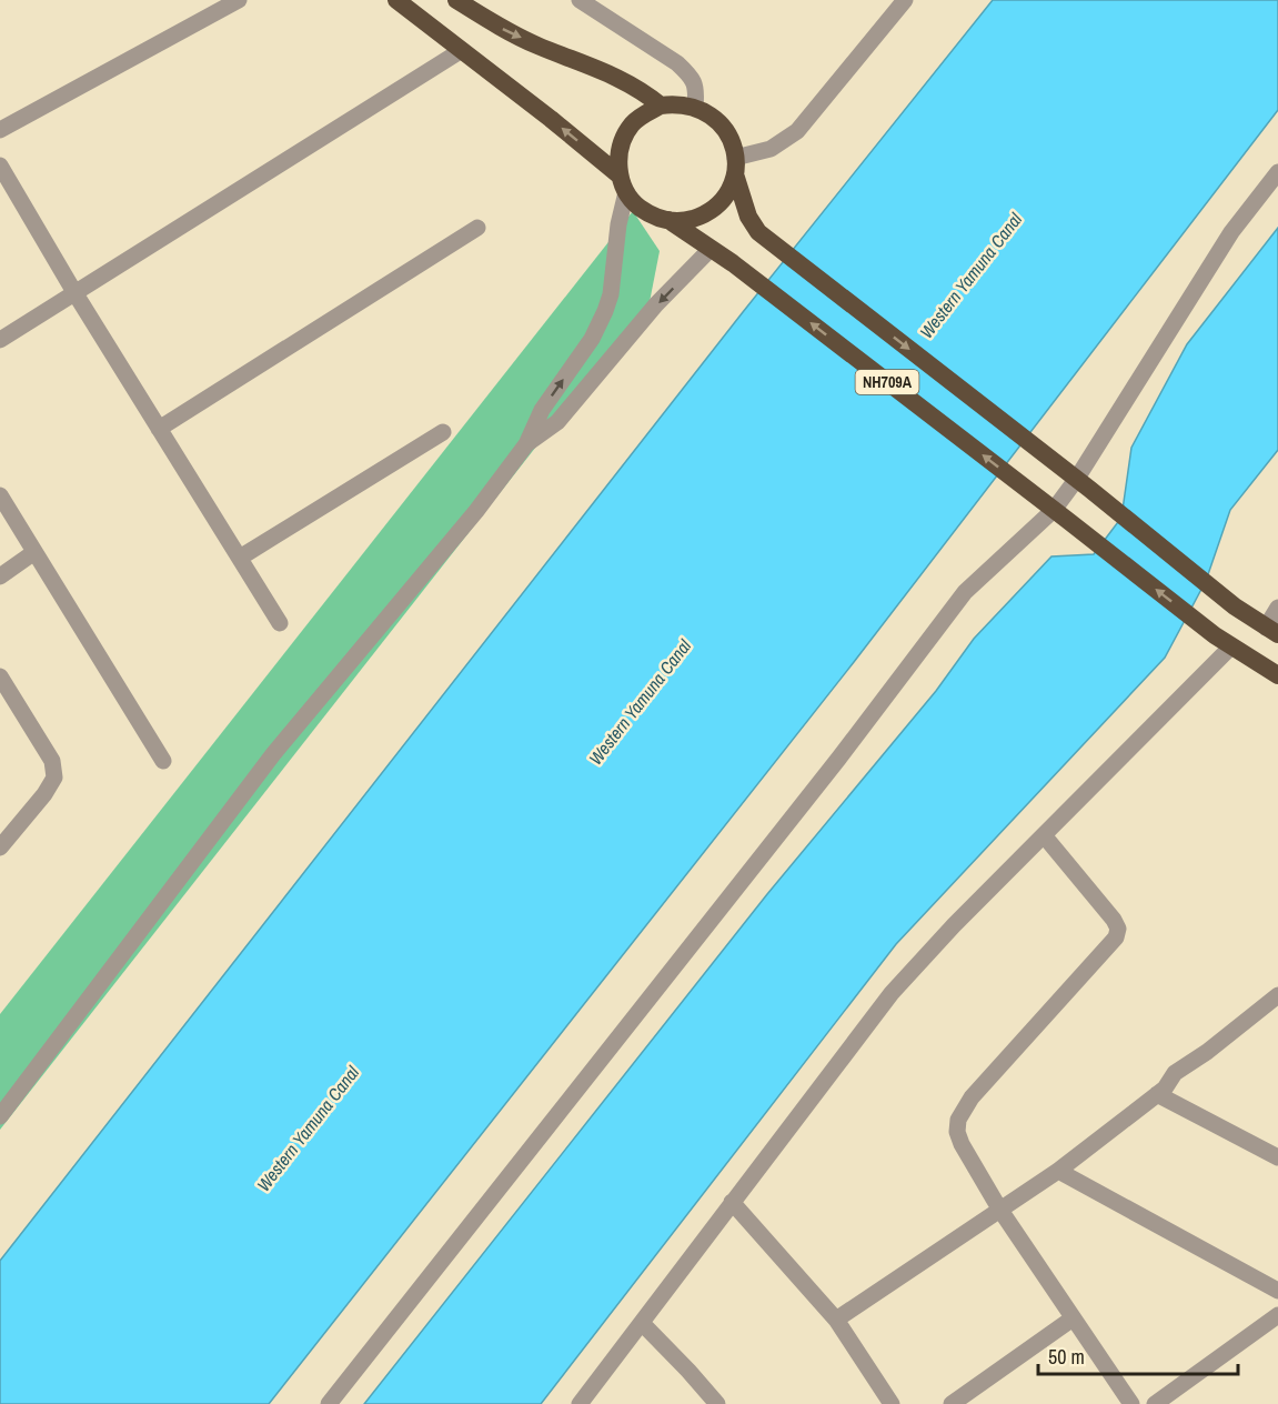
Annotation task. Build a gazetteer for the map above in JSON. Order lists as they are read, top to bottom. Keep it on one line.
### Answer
{"streets":{"highway":["NH709A"]},"water":["Western Yamuna Canal"],"scale_bar":"50 m"}
